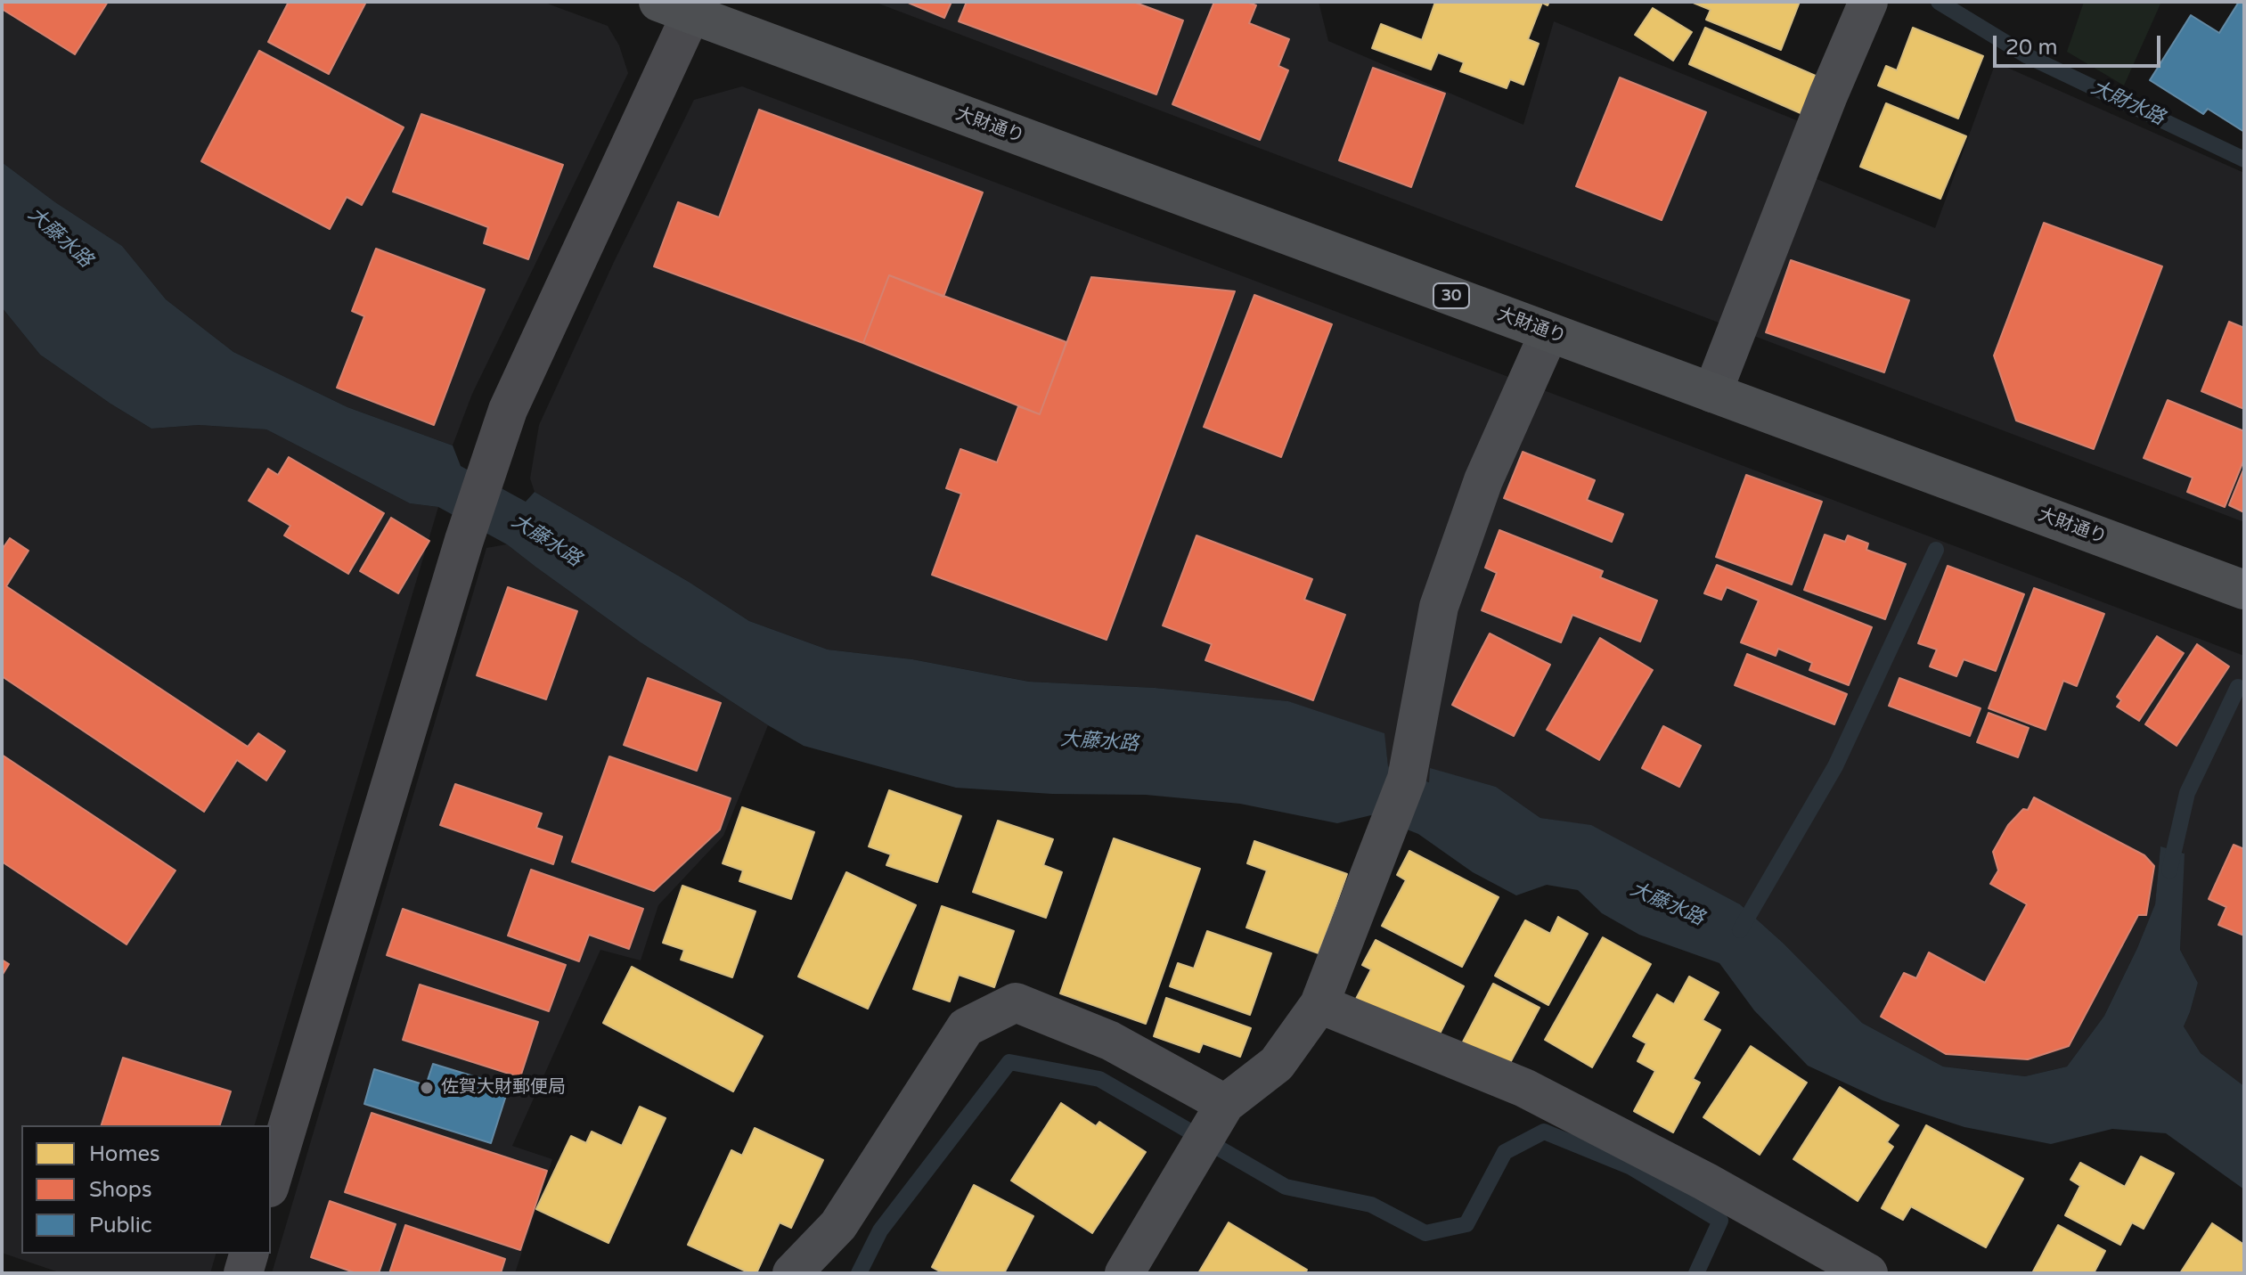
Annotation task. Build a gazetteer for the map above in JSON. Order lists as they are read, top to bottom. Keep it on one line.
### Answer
{"streets":{"main road":["大財通り","30"]},"water":["大財水路","大藤水路"],"places":["佐賀大財郵便局"],"legend":["Homes","Shops","Public"],"scale_bar":"20 m"}
